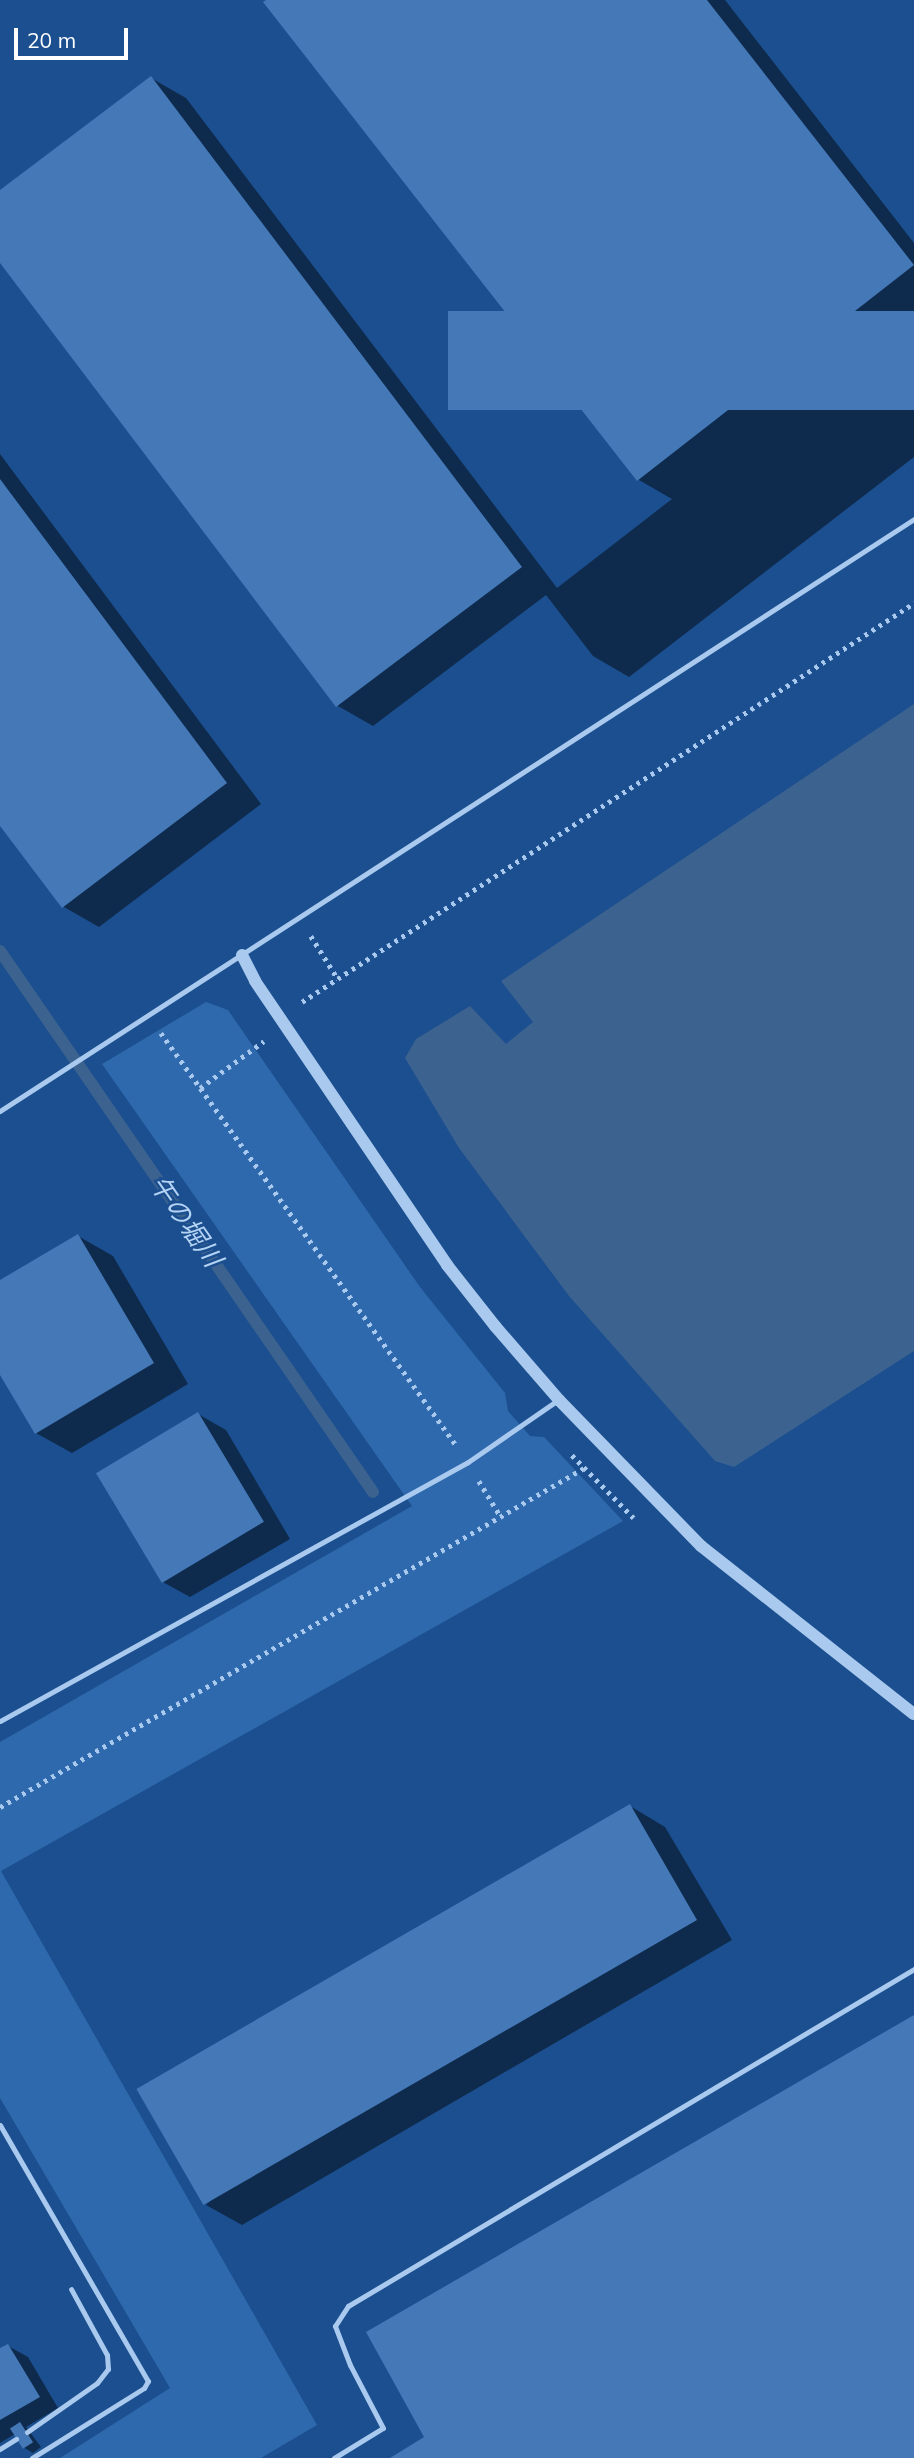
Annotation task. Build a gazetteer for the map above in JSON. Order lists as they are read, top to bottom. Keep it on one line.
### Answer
{"water":["午の堀川"],"scale_bar":"20 m"}
